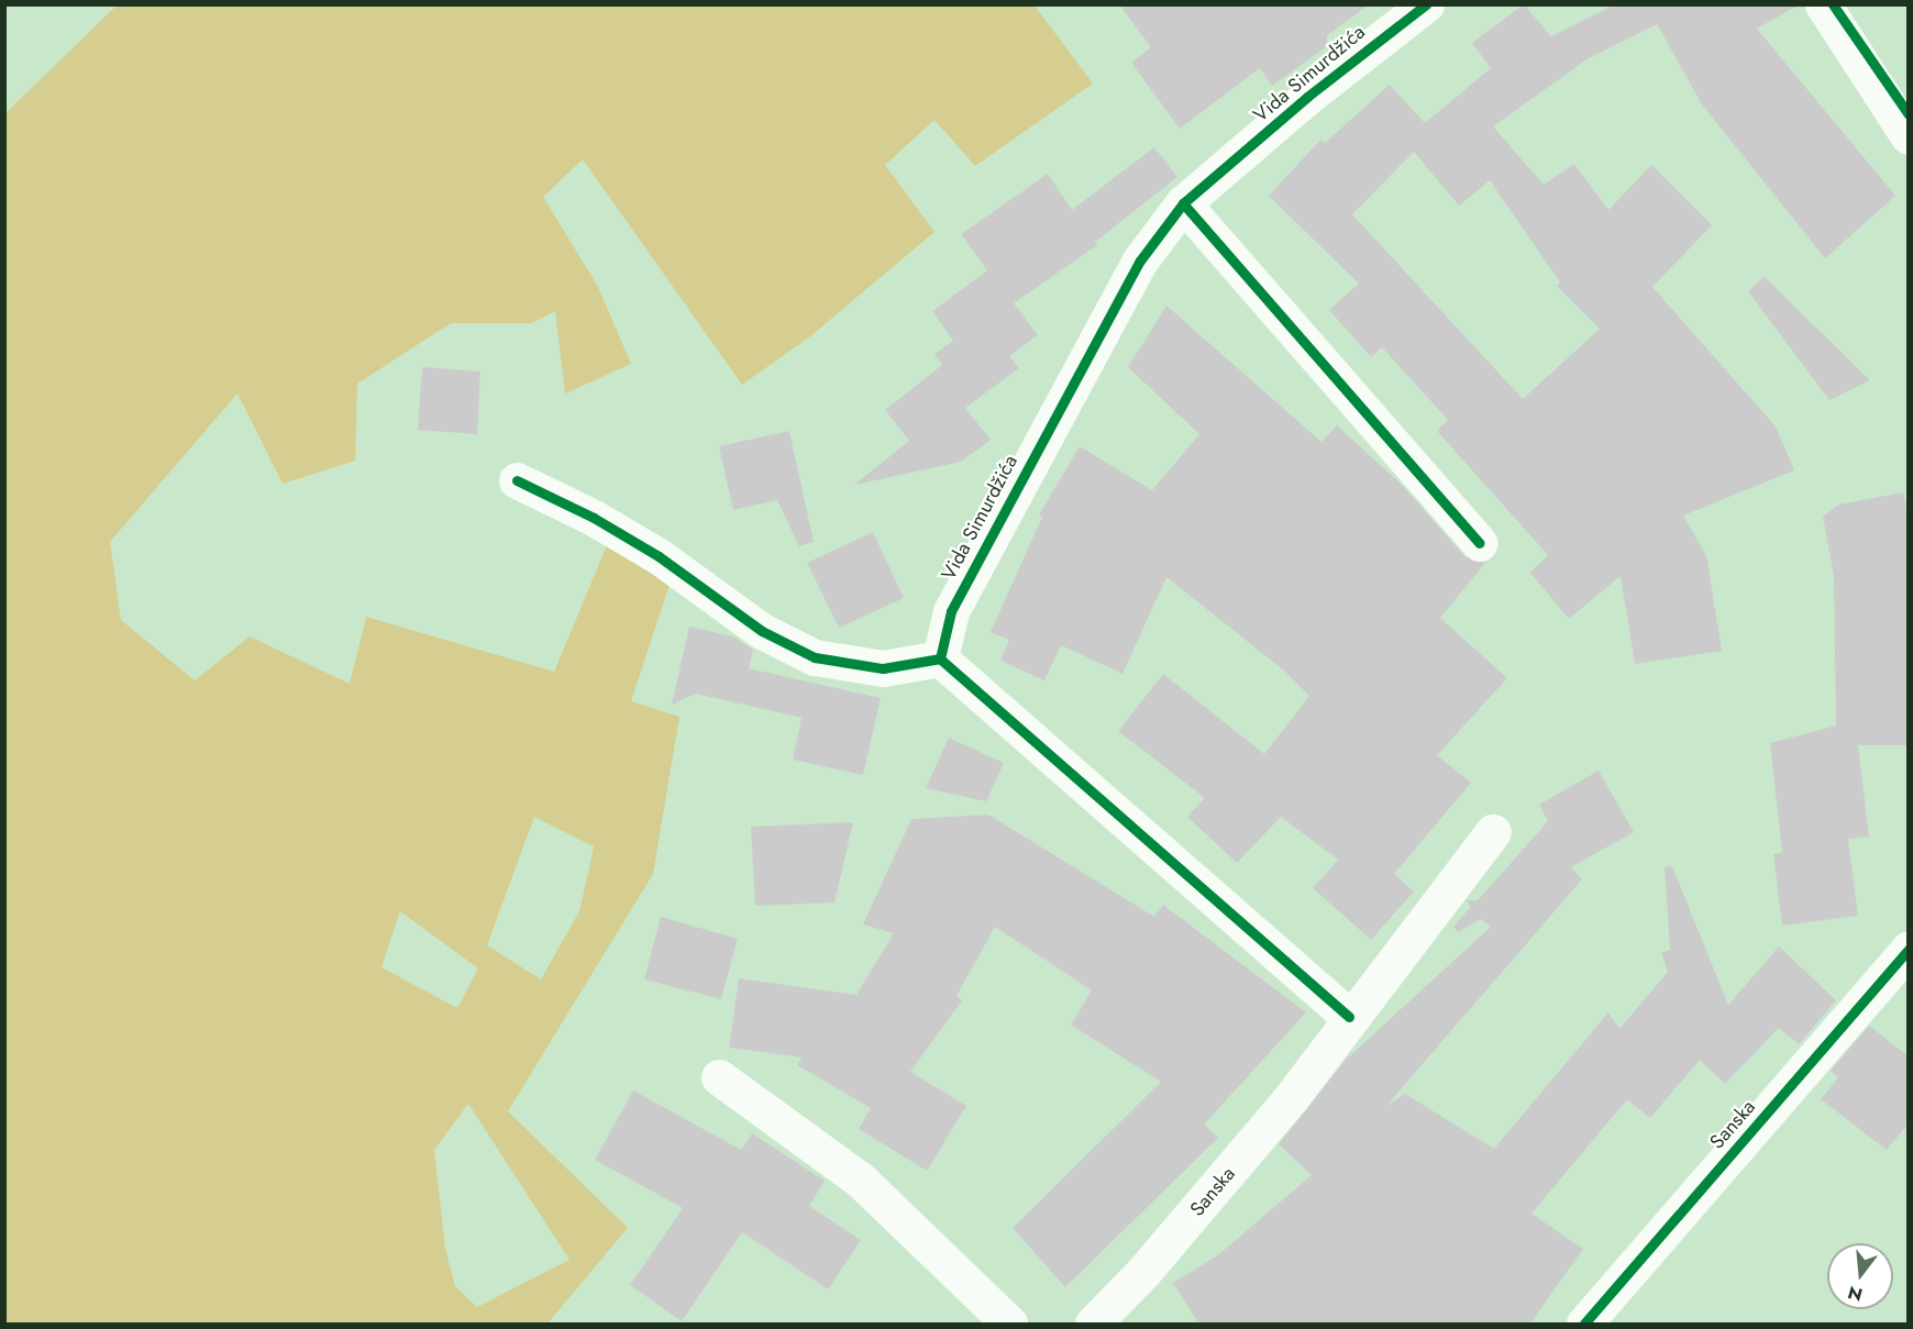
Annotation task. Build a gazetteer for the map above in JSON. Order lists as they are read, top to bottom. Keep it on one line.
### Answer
{"streets":{"street":["Vida Simurdžića","Sanska"]},"north":"bottom"}
